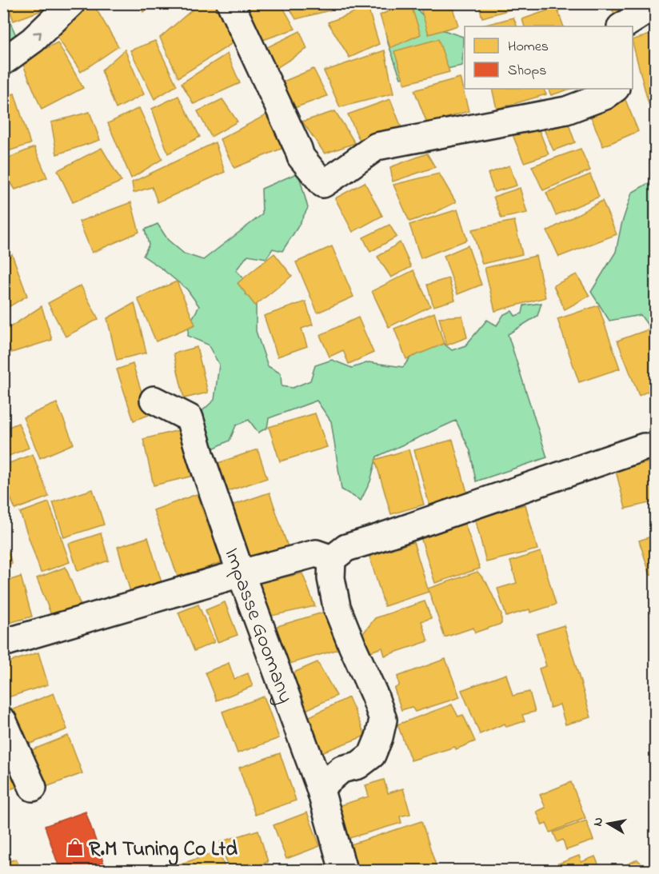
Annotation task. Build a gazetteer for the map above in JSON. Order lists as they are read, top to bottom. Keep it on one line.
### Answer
{"streets":{"street":["Impasse Goomany"]},"places":{"shop":["R.M Tuning Co Ltd"]},"legend":["Homes","Shops"],"north":"left"}
